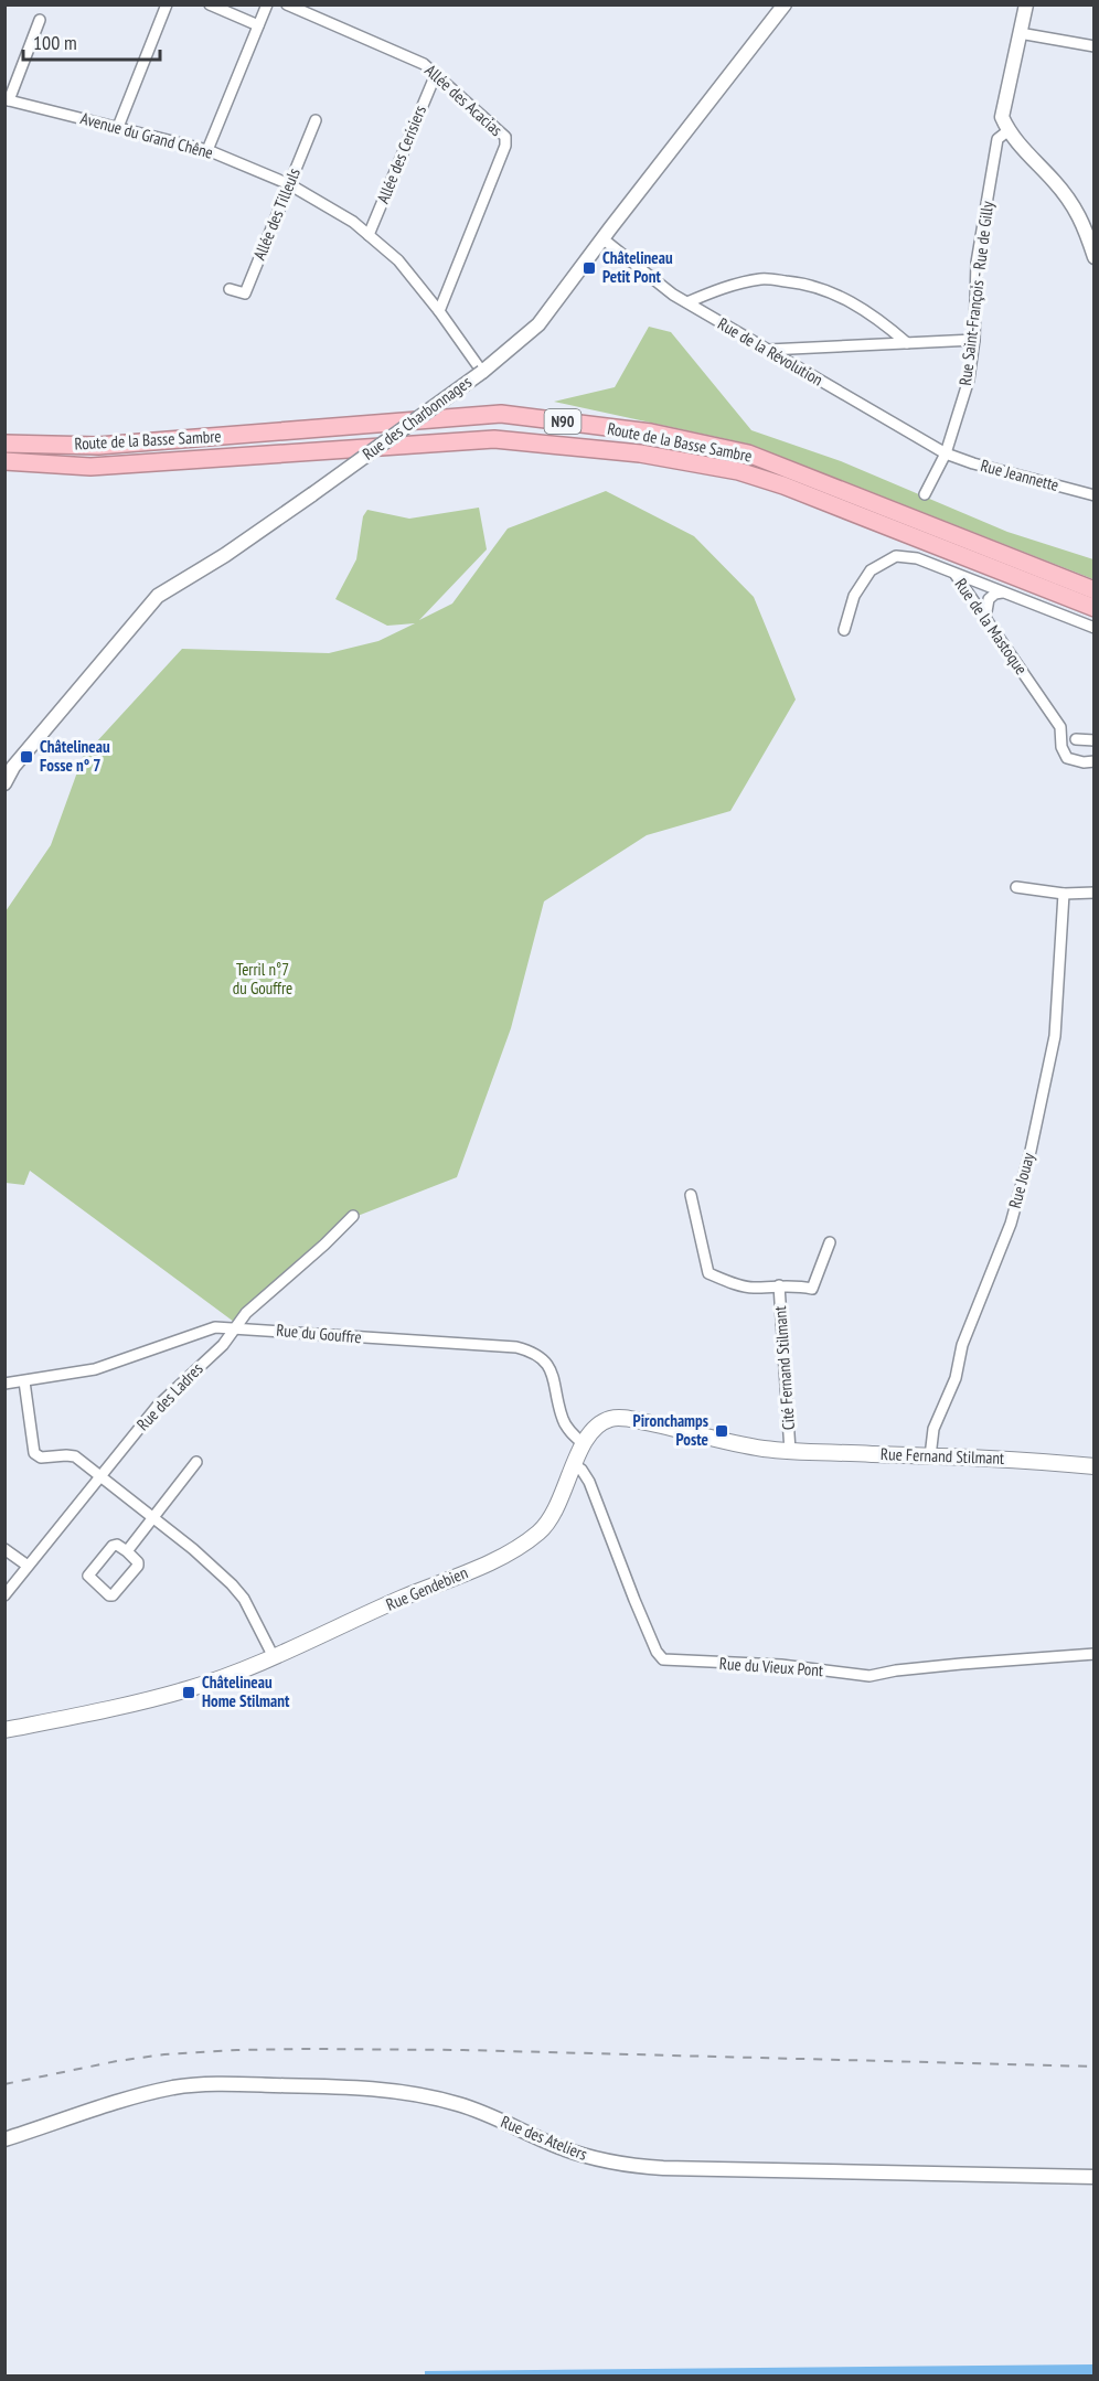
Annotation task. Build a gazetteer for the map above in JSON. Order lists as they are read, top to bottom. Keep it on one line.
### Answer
{"streets":{"highway":["N90","Route de la Basse Sambre"],"main road":["Rue Fernand Stilmant","Rue Gendebien"],"street":["Allée des Acacias","Avenue du Grand Chêne","Allée des Cerisiers","Allée des Tilleuls","Rue Saint-François - Rue de Gilly","Rue de la Révolution","Rue des Charbonnages","Rue Jeannette","Rue de la Mastoque","Rue Jouay","Rue du Gouffre","Cité Fernand Stilmant","Rue des Ladres","Rue du Vieux Pont","Rue des Ateliers"]},"crossings":[["Allée des Acacias","Avenue du Grand Chêne"],["Allée des Acacias","Allée des Cerisiers"],["Avenue du Grand Chêne","Allée des Cerisiers"],["Avenue du Grand Chêne","Allée des Tilleuls"],["Avenue du Grand Chêne","Rue des Charbonnages"],["Rue Saint-François - Rue de Gilly","Rue de la Révolution"],["Rue Saint-François - Rue de Gilly","Rue Jeannette"],["Rue de la Révolution","Rue des Charbonnages"],["Rue de la Révolution","Rue Jeannette"],["Rue Jouay","Rue Fernand Stilmant"],["Rue du Gouffre","Rue des Ladres"],["Rue du Gouffre","Rue Gendebien"],["Cité Fernand Stilmant","Rue Fernand Stilmant"],["Cité Fernand Stilmant","Rue Gendebien"],["Rue Fernand Stilmant","Rue Gendebien"],["Rue Gendebien","Rue du Vieux Pont"]],"parks":["Terril n°7 du Gouffre"],"places":{"transit":["Châtelineau Petit Pont","Châtelineau Fosse n° 7","Pironchamps Poste","Châtelineau Home Stilmant"]},"scale_bar":"100 m"}
